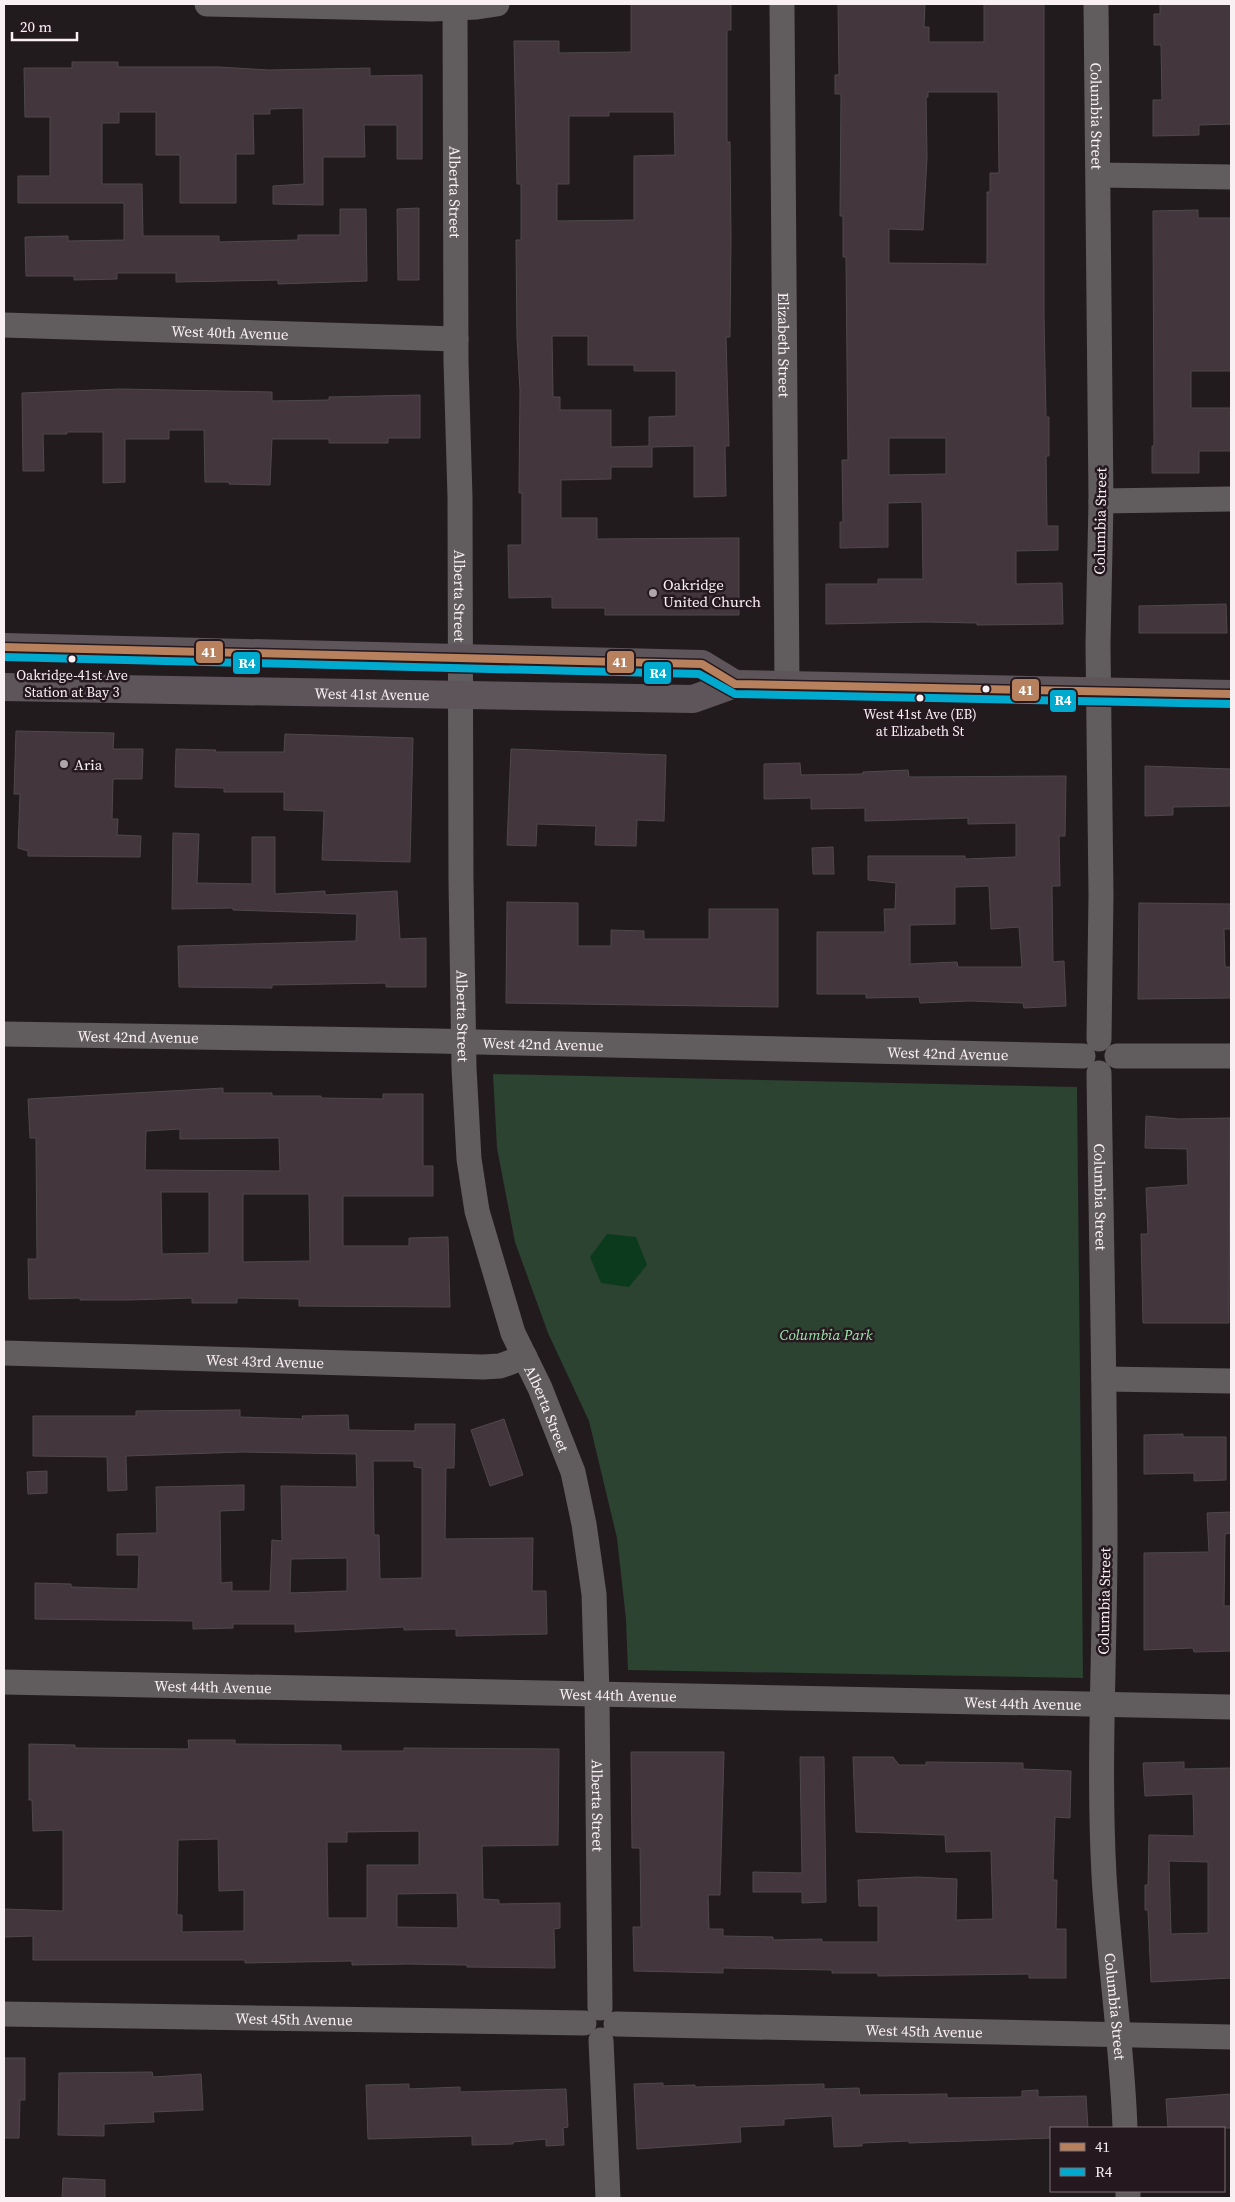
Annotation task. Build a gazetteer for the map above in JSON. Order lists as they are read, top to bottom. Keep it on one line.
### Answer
{"streets":{"main road":["West 41st Avenue"],"street":["Columbia Street","Alberta Street","West 40th Avenue","Elizabeth Street","West 42nd Avenue","West 43rd Avenue","West 44th Avenue","West 45th Avenue"]},"crossings":[["Columbia Street","West 41st Avenue"],["Columbia Street","West 42nd Avenue"],["Columbia Street","West 44th Avenue"],["Columbia Street","West 45th Avenue"],["Alberta Street","West 40th Avenue"],["Alberta Street","West 41st Avenue"],["Alberta Street","West 42nd Avenue"],["Alberta Street","West 43rd Avenue"],["Alberta Street","West 44th Avenue"],["Alberta Street","West 45th Avenue"],["Elizabeth Street","West 41st Avenue"]],"parks":["Columbia Park"],"places":["Oakridge United Church","Oakridge-41st Ave Station at Bay 3","West 41st Ave (EB) at Elizabeth St","Aria"],"lines":["transit line 41","transit line R4"],"legend":["41","R4"],"scale_bar":"20 m"}
